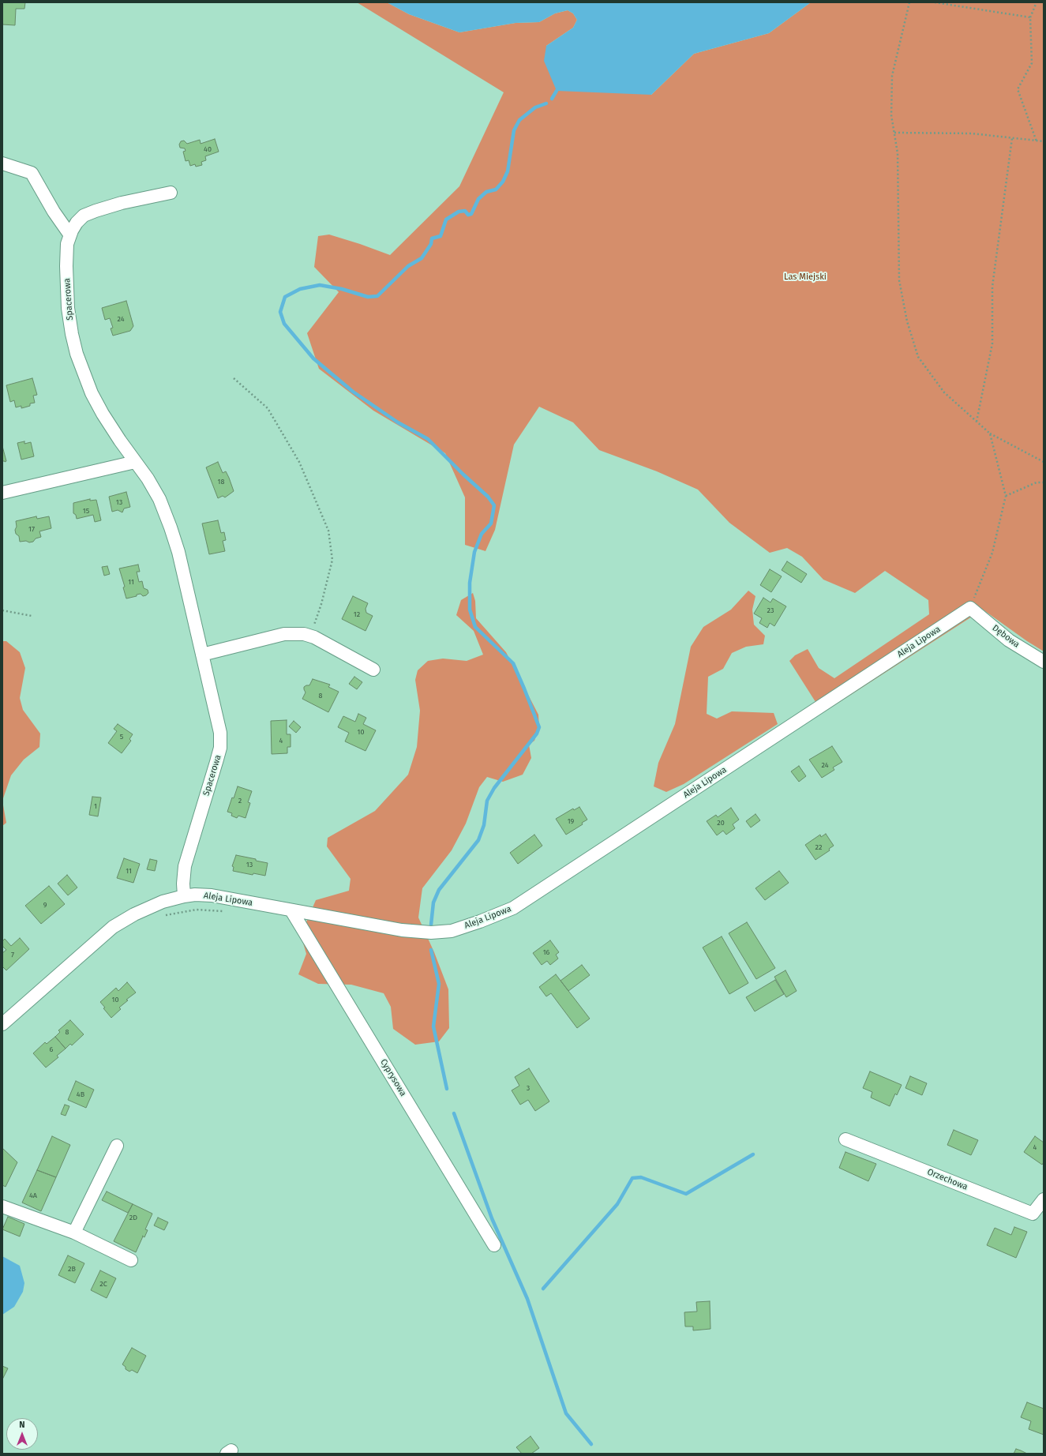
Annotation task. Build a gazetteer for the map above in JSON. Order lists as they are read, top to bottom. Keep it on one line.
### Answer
{"streets":{"street":["Spacerowa","Dębowa","Aleja Lipowa","Cyprysowa","Orzechowa"]},"crossings":[["Spacerowa","Aleja Lipowa"],["Dębowa","Aleja Lipowa"],["Aleja Lipowa","Cyprysowa"]],"parks":["Las Miejski"],"house_numbers":["40","24","18","13","15","17","11","23","12","8","10","5","4","24","2","1","19","20","22","13","11","9","16","7","10","8","6","3","4B","4","4A","2D","2B","2C"],"north":"top"}
